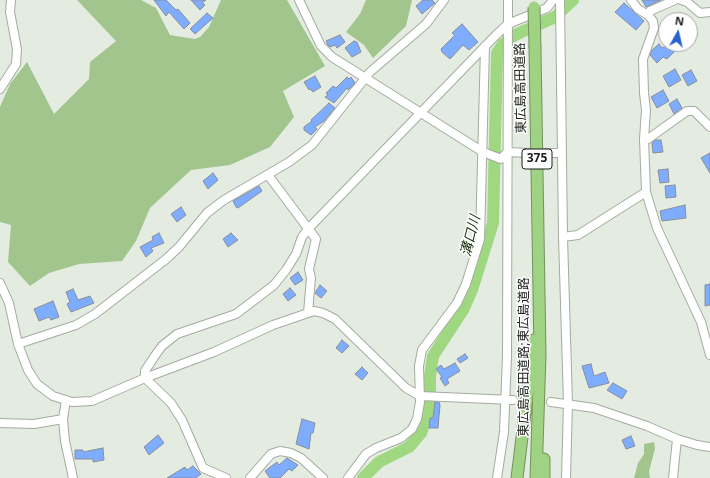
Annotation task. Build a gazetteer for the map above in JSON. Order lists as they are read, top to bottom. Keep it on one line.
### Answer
{"streets":{"highway":["東広島高田道路","375","東広島高田道路;東広島道路"]},"crossings":[["東広島高田道路","東広島高田道路;東広島道路"]],"water":["溝口川"],"north":"top"}
